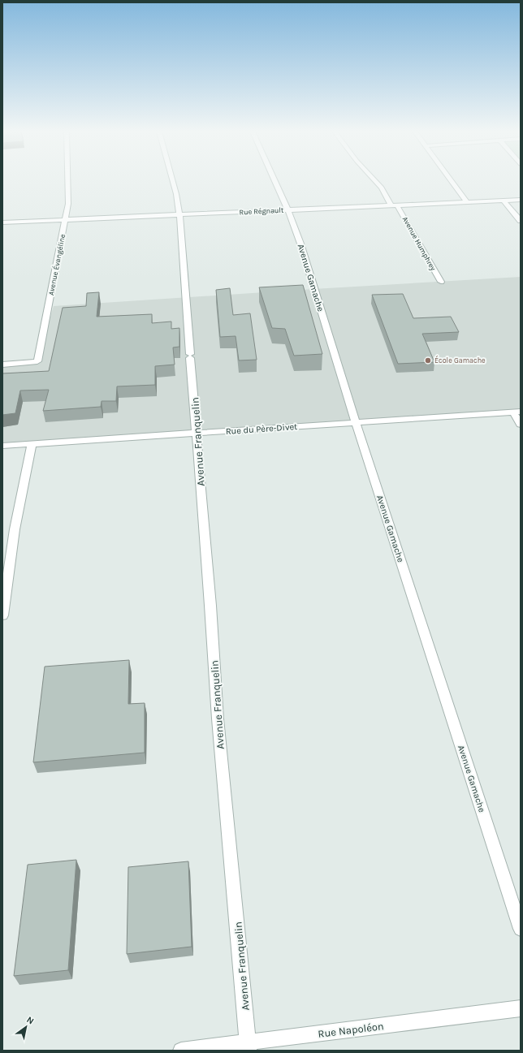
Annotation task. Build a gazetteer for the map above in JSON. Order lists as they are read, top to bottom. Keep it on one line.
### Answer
{"streets":{"street":["Rue Régnault","Avenue Humphrey","Avenue Évangéline","Avenue Gamache","Rue du Père-Divet","Avenue Franquelin","Rue Napoléon"]},"crossings":[["Rue Régnault","Avenue Humphrey"],["Rue Régnault","Avenue Évangéline"],["Rue Régnault","Avenue Gamache"],["Rue Régnault","Avenue Franquelin"],["Avenue Gamache","Rue du Père-Divet"],["Rue du Père-Divet","Avenue Franquelin"],["Avenue Franquelin","Rue Napoléon"]],"places":["École Gamache"],"north":"top right"}
